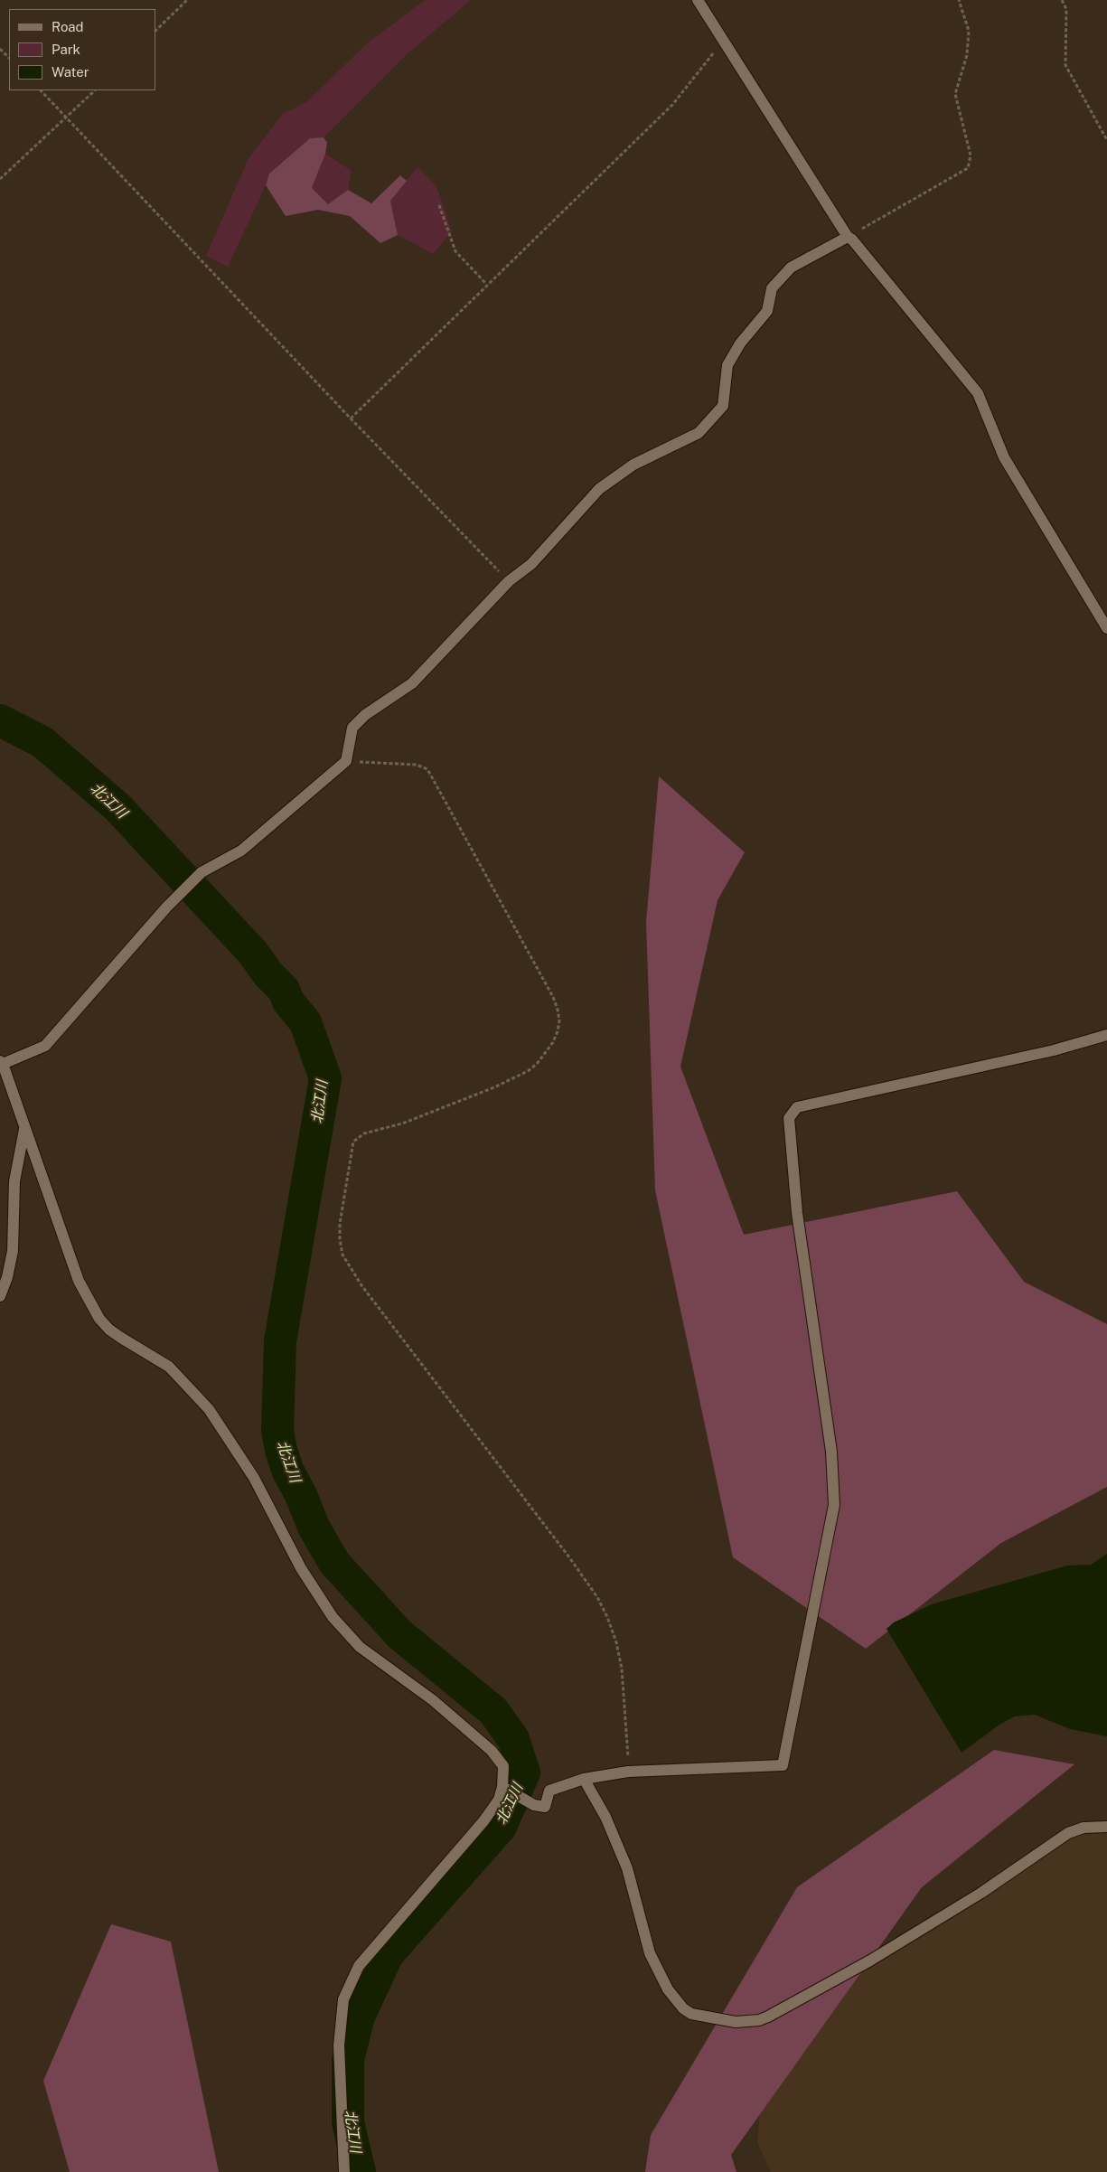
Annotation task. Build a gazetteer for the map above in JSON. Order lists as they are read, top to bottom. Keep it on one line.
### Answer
{"water":["北江川"],"legend":["Road","Park","Water"]}
